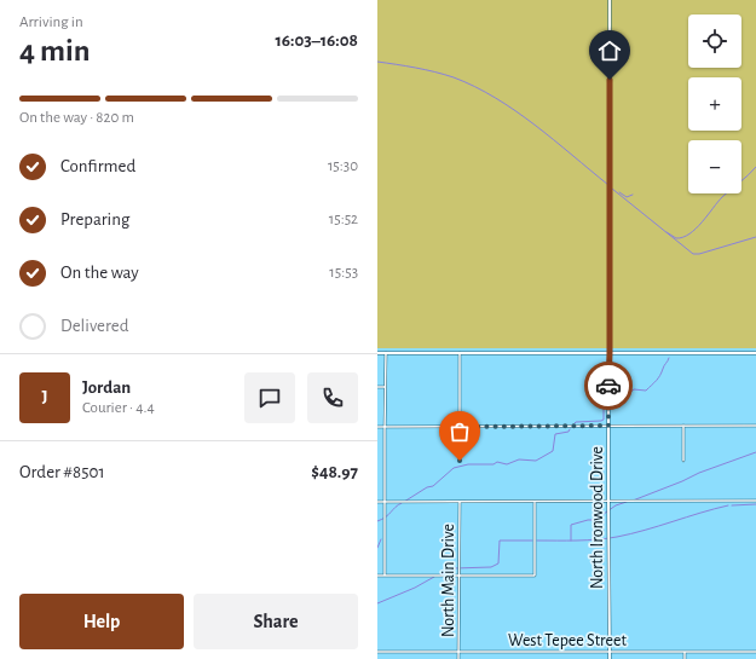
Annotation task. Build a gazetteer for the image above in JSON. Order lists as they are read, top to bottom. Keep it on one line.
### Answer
{"streets":{"street":["North Ironwood Drive","North Main Drive","West Tepee Street"]},"crossings":[["North Ironwood Drive","West Tepee Street"],["North Main Drive","West Tepee Street"]],"page":{"heading":["4 min","Arriving in","16:03–16:08"],"panel":["Jordan","Courier · 4.4","Order #8501","$48.97"],"map_buttons":["+","−"],"bar":"On the way · 820 m","list":[["Confirmed","15:30"],["Preparing","15:52"],["On the way","15:53"],"Delivered"],"round":"J","buttons":["Help","Share"]}}
